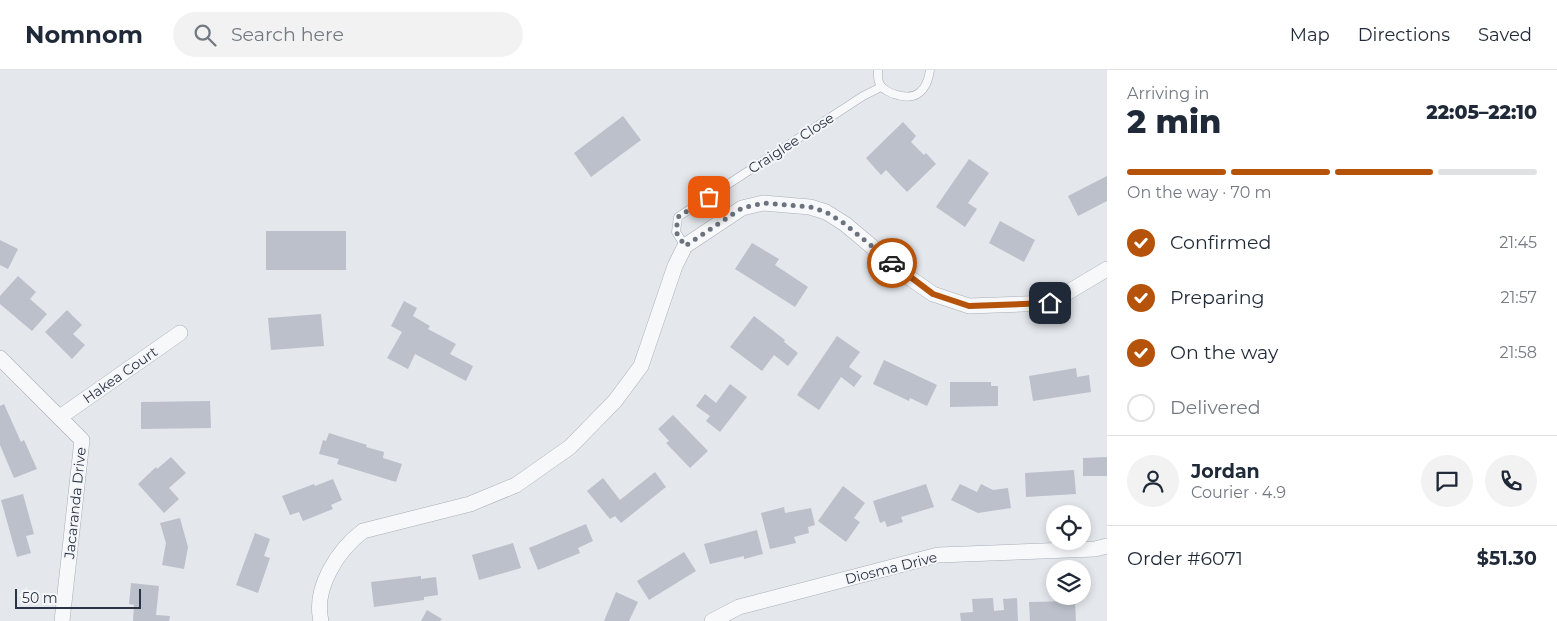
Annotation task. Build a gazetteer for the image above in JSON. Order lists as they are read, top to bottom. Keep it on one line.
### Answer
{"streets":{"street":["Hakea Court","Jacaranda Drive","Diosma Drive"],"lane":["Craiglee Close"]},"crossings":[["Hakea Court","Jacaranda Drive"]],"scale_bar":"50 m","page":{"header":"Nomnom","search":"Search here","nav":["Map","Directions","Saved"],"heading":["2 min","Arriving in","22:05–22:10"],"panel":["Jordan","Courier · 4.9","Order #6071","$51.30"],"bar":"On the way · 70 m","list":[["Confirmed","21:45"],["Preparing","21:57"],["On the way","21:58"],"Delivered"],"scale":"50 m"}}
